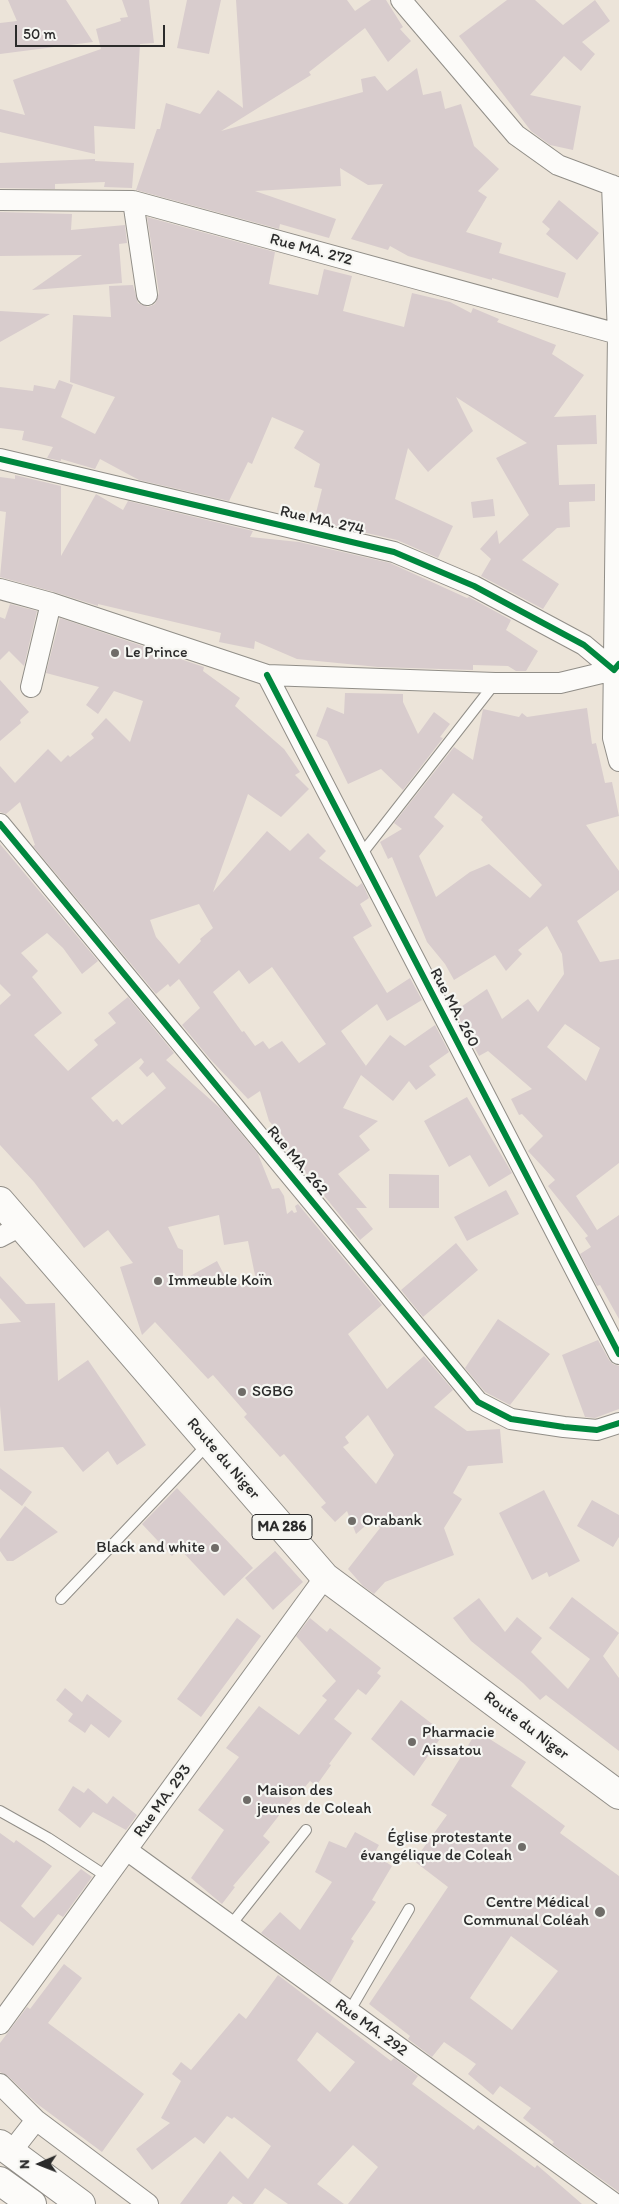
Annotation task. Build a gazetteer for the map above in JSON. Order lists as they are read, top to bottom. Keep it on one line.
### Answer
{"streets":{"main road":["Route du Niger","MA 286"],"street":["Rue MA. 272","Rue MA. 274","Rue MA. 260","Rue MA. 262","Rue MA. 293","Rue MA. 292"]},"crossings":[["Route du Niger","Rue MA. 293"],["Rue MA. 293","Rue MA. 292"]],"places":["Le Prince","Immeuble Koïn","SGBG","Orabank","Black and white","Pharmacie Aissatou","Maison des jeunes de Coleah","Église protestante évangélique de Coleah","Centre Médical Communal Coléah"],"scale_bar":"50 m","north":"left"}
